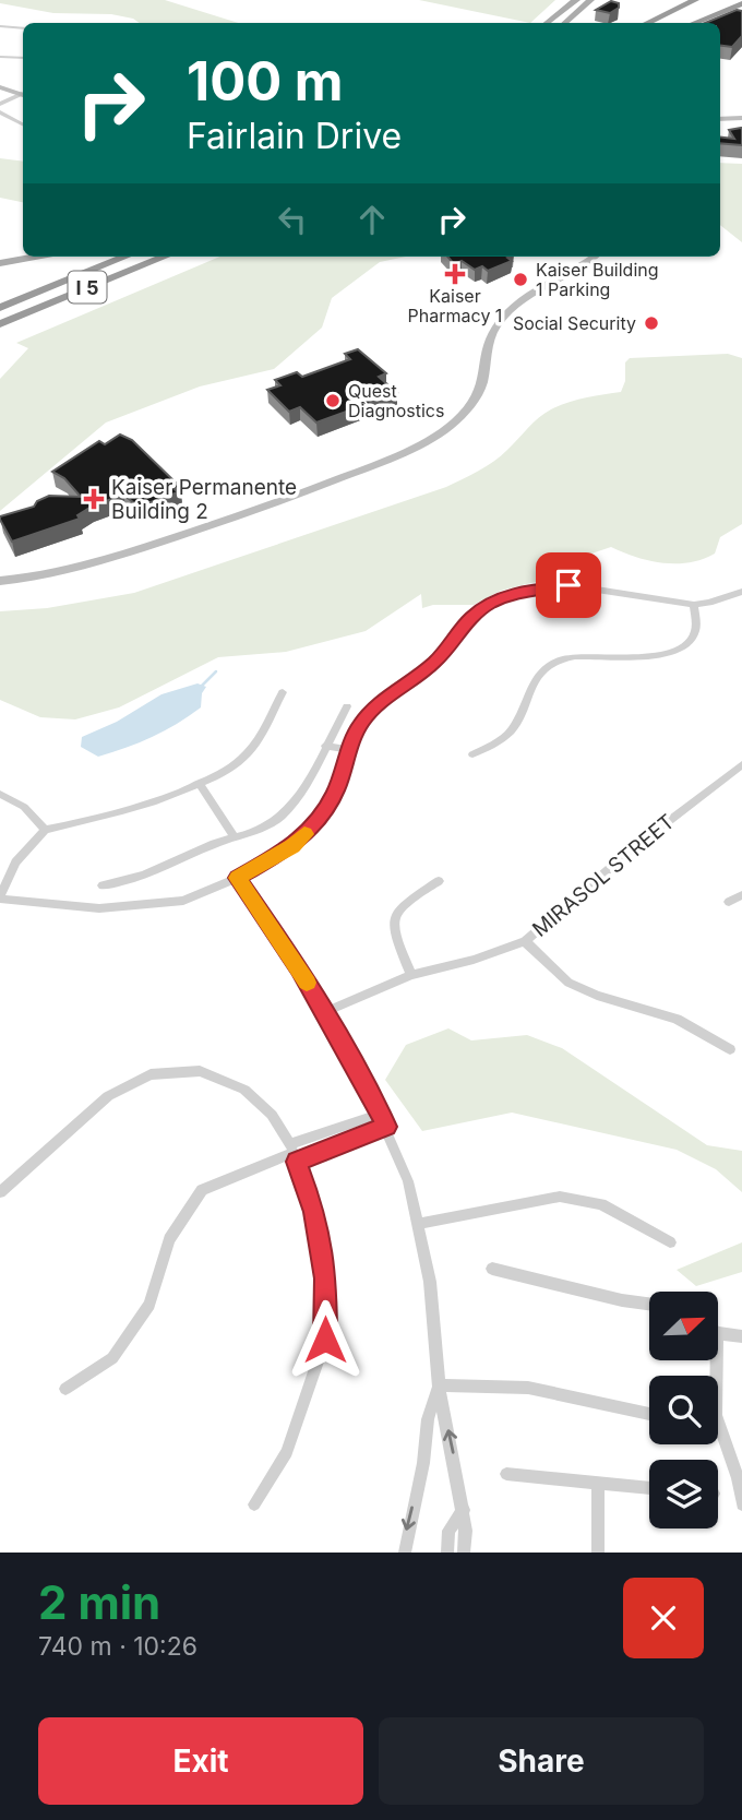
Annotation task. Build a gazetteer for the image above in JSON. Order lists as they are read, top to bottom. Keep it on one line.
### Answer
{"streets":{"highway":["I 5"],"street":["MIRASOL STREET"]},"places":{"health":["Kaiser Pharmacy 1","Kaiser Permanente Building 2"],"other":["Kaiser Building 1 Parking","Social Security","Quest Diagnostics"]},"north":"top right","page":{"turn":["100 m","Fairlain Drive"],"heading":["2 min","740 m · 10:26"],"buttons":["Exit","Share"]}}
